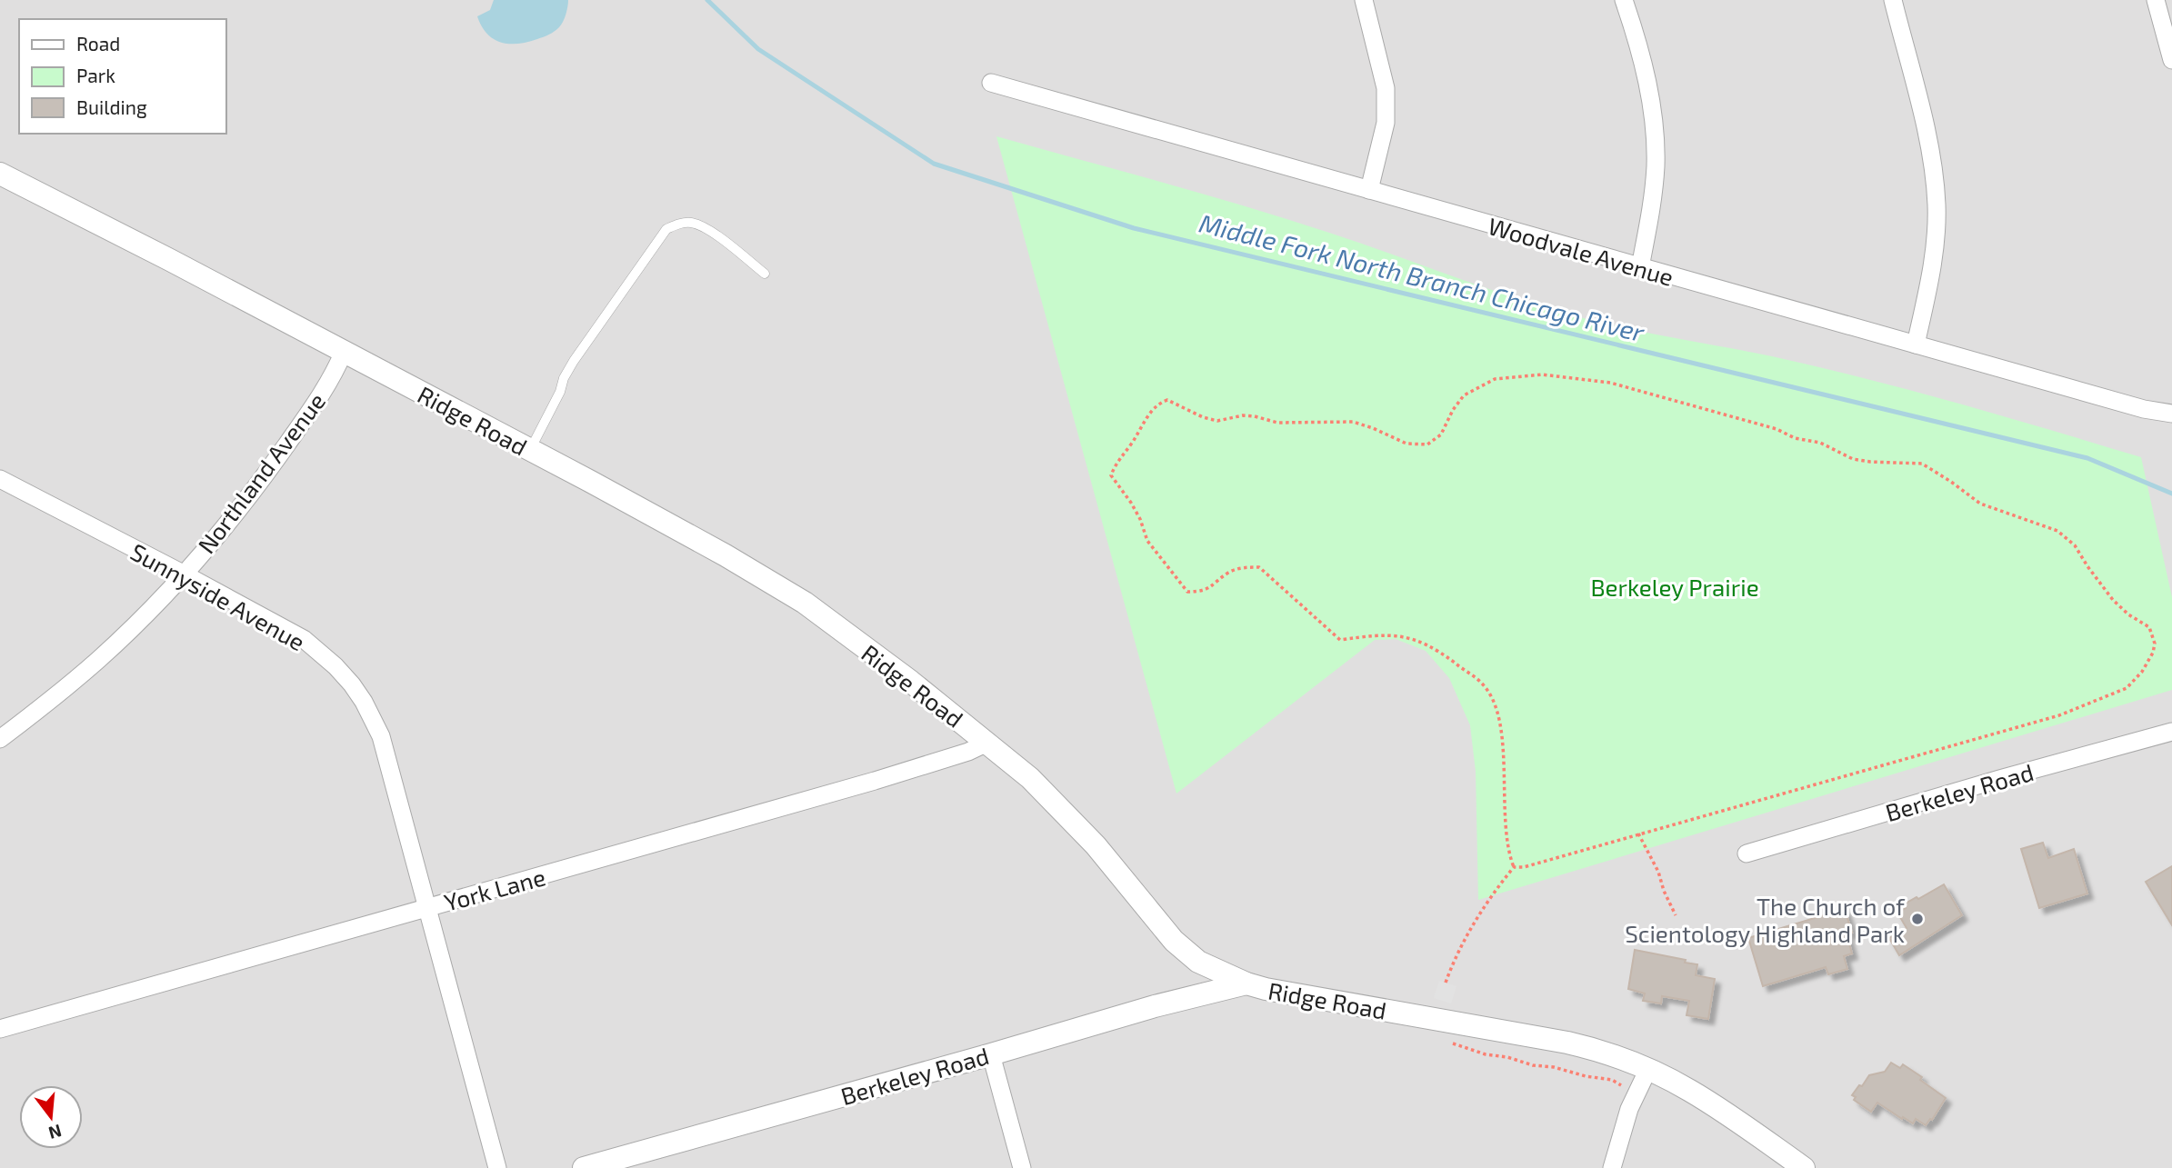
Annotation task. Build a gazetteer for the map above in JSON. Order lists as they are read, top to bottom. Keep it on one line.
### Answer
{"streets":{"street":["Woodvale Avenue","Ridge Road","Northland Avenue","Sunnyside Avenue","Berkeley Road","York Lane"]},"crossings":[["Ridge Road","Northland Avenue"],["Ridge Road","Berkeley Road"],["Ridge Road","York Lane"],["Northland Avenue","Sunnyside Avenue"],["Sunnyside Avenue","York Lane"]],"water":["Middle Fork North Branch Chicago River"],"parks":["Berkeley Prairie"],"places":["The Church of Scientology Highland Park"],"legend":["Road","Park","Building"],"north":"bottom"}
